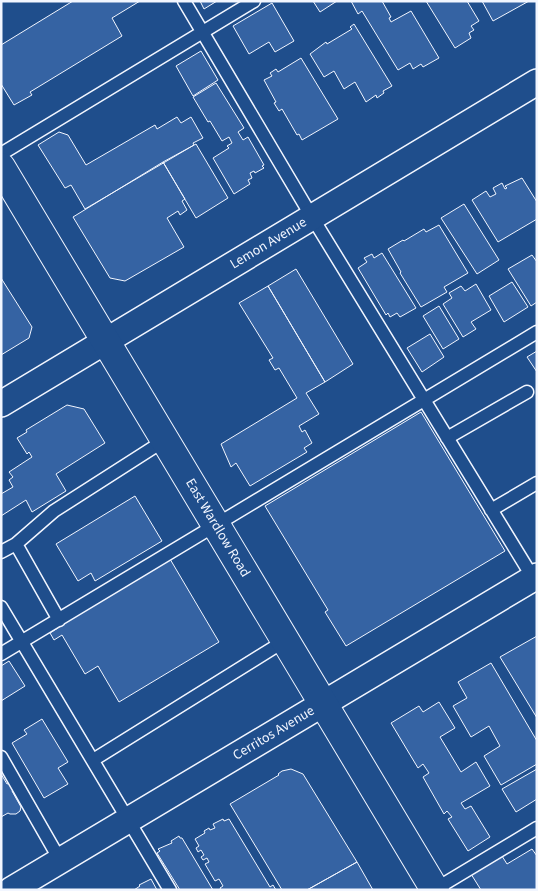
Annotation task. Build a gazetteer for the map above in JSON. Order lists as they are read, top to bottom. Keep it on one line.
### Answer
{"streets":{"main road":["East Wardlow Road"],"street":["Lemon Avenue","Cerritos Avenue"]},"crossings":[["Lemon Avenue","East Wardlow Road"],["East Wardlow Road","Cerritos Avenue"]]}
